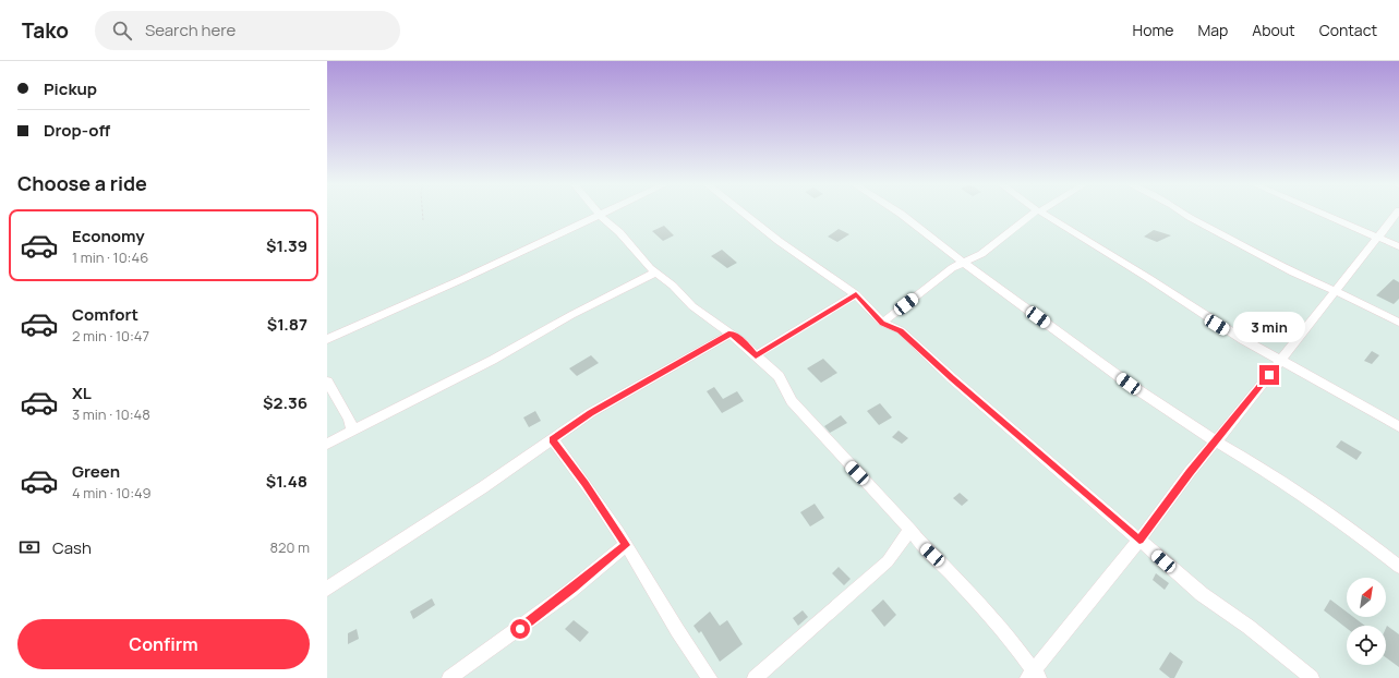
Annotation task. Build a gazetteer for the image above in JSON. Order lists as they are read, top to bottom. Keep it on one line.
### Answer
{"north":"top right","page":{"header":"Tako","search":"Search here","nav":["Home","Map","About","Contact"],"banner":["Pickup","Drop-off"],"heading":"Choose a ride","list":[{"name":"Economy","note":"1 min · 10:46","value":"$1.39"},{"name":"Comfort","note":"2 min · 10:47","value":"$1.87"},{"name":"XL","note":"3 min · 10:48","value":"$2.36"},{"name":"Green","note":"4 min · 10:49","value":"$1.48"}],"bubble":"3 min","pay":["Cash","820 m"],"buttons":"Confirm"}}
